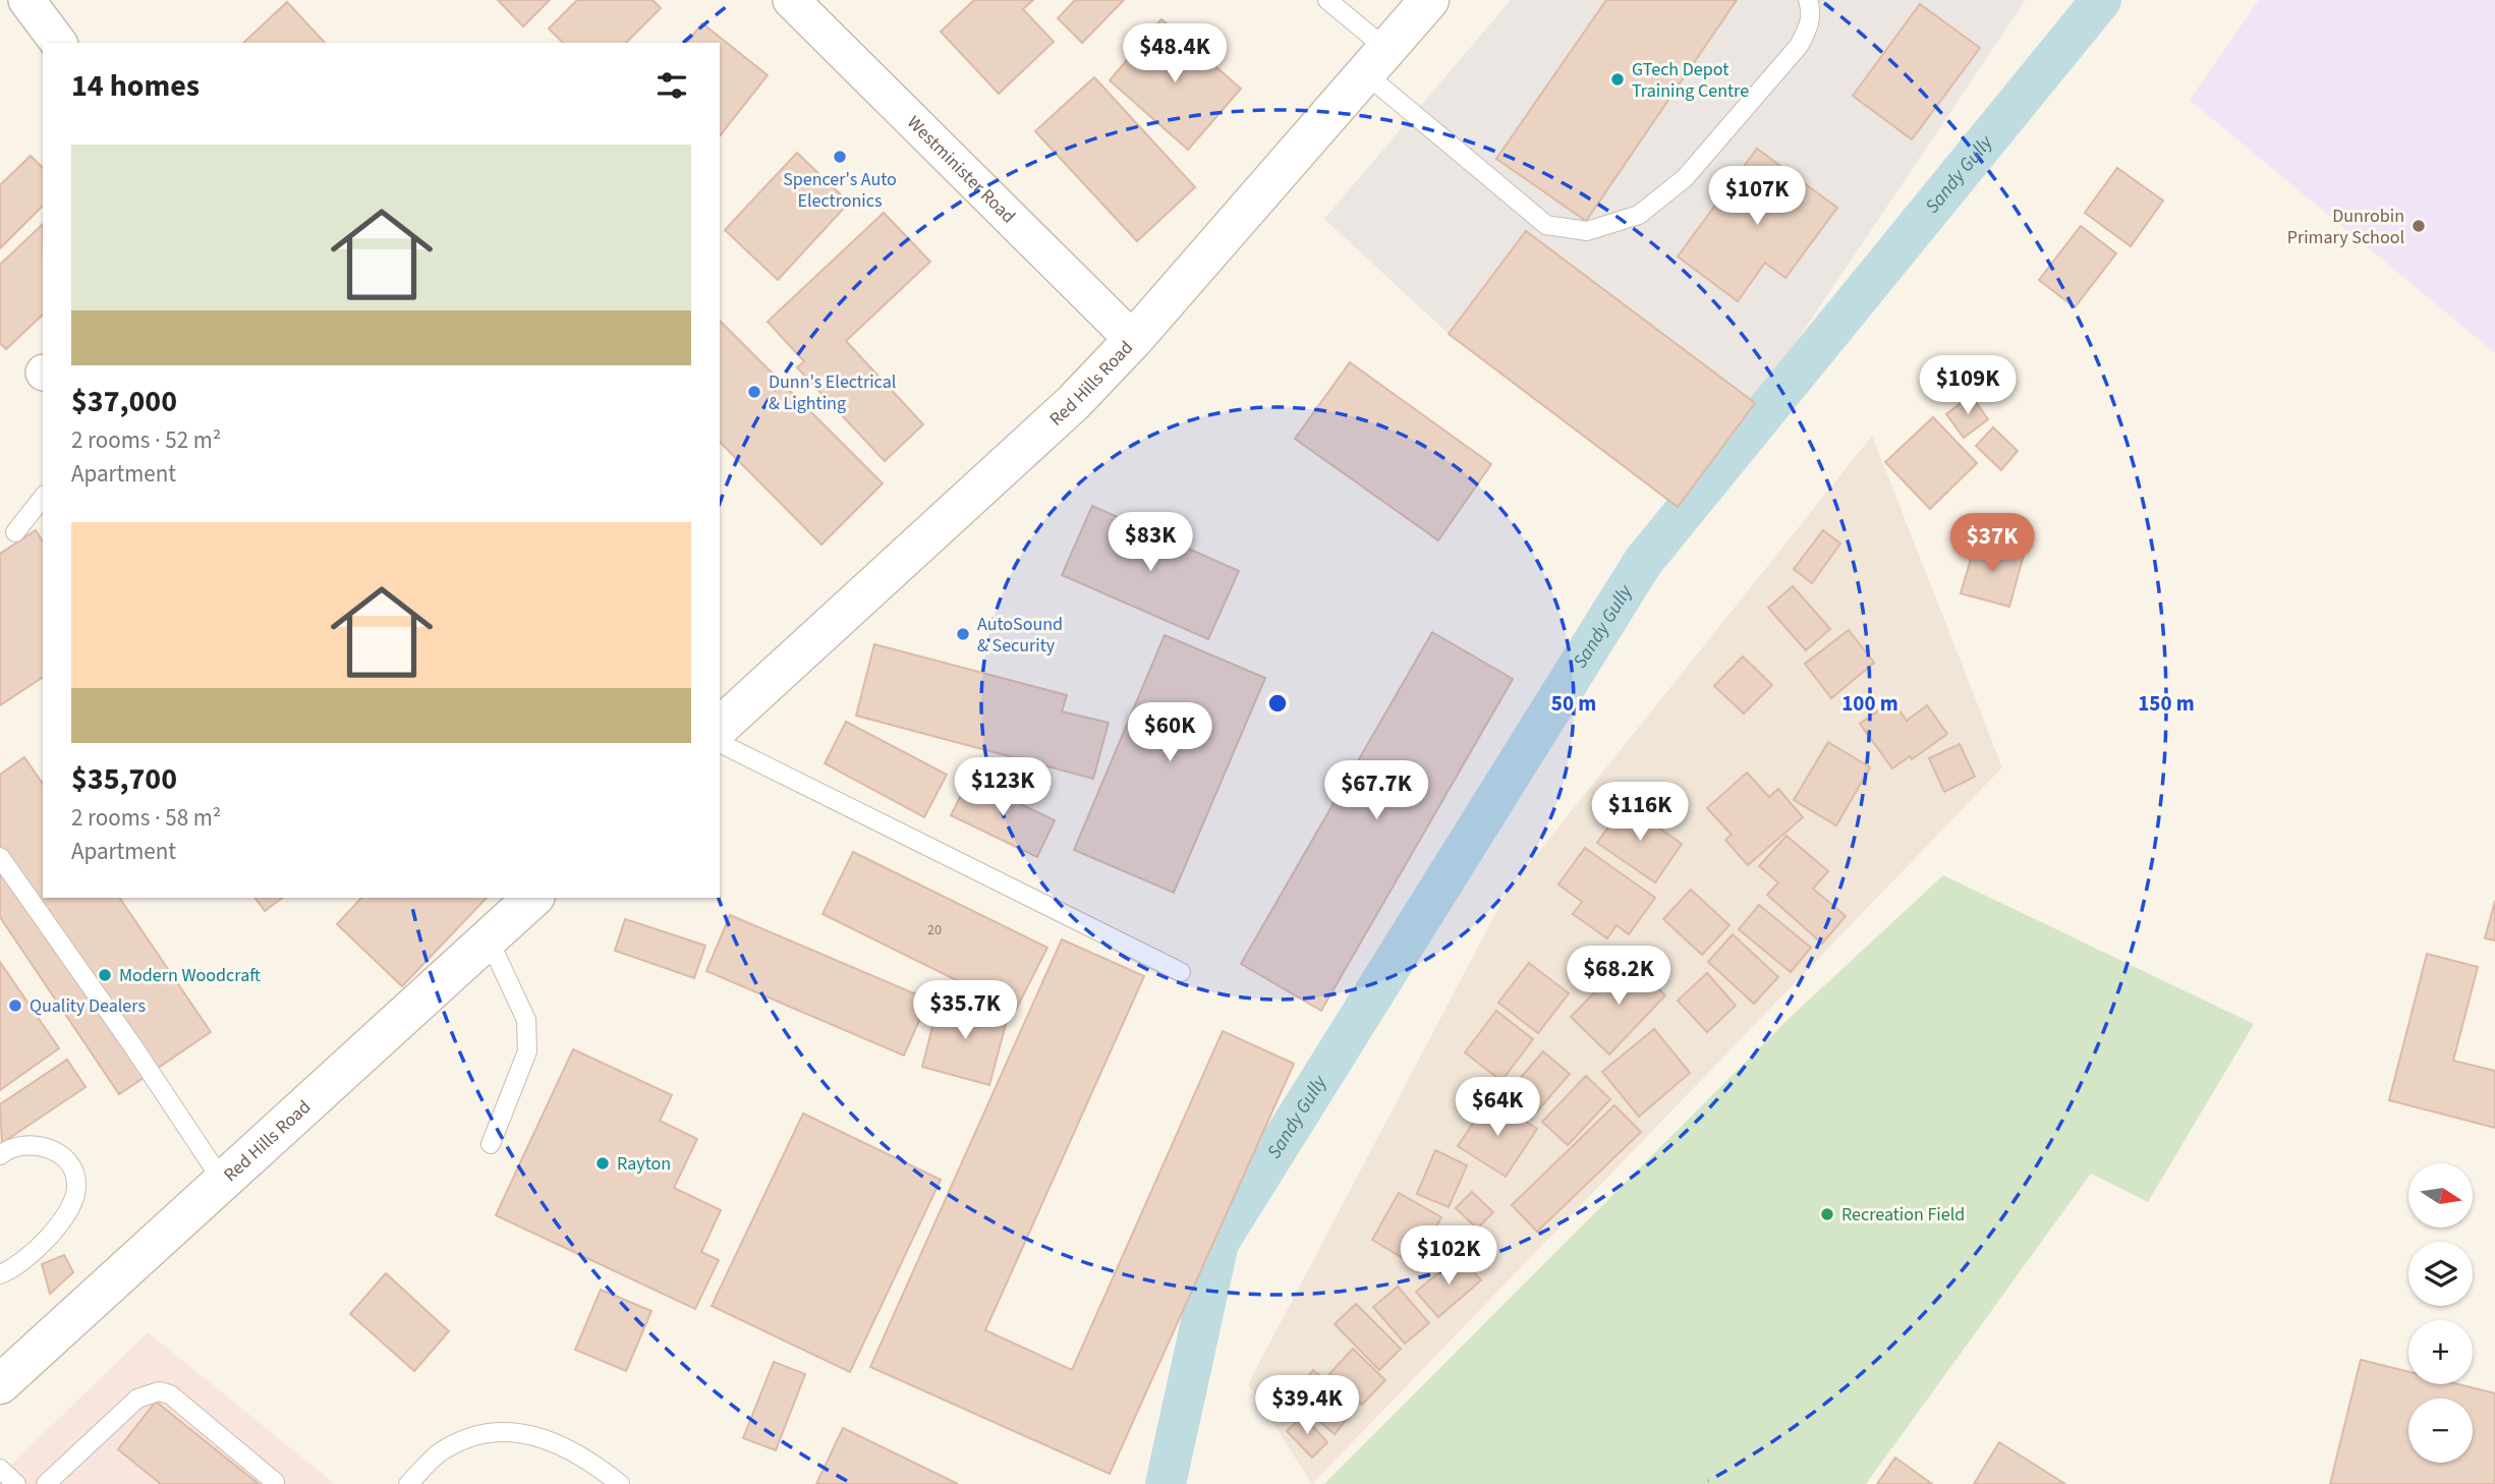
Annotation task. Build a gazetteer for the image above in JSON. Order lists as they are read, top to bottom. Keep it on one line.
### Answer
{"streets":{"main road":["Red Hills Road"],"street":["Westminister Road"]},"crossings":[["Westminister Road","Red Hills Road"]],"water":["Sandy Gully"],"places":["GTech Depot Training Centre","Spencer's Auto Electronics","Dunrobin Primary School","Dunn's Electrical & Lighting","AutoSound & Security","Modern Woodcraft","Quality Dealers","Rayton","Recreation Field"],"house_numbers":["20"],"north":"right","page":{"price":["$48.4K","$107K","$109K","$83K","$37K","$60K","$123K","$67.7K","$116K","$68.2K","$35.7K","$64K","$102K","$39.4K"],"heading":"14 homes","list":[{"name":"$37,000","note":"2 rooms · 52 m² · Apartment"},{"name":"$35,700","note":"2 rooms · 58 m² · Apartment"}],"map_buttons":["+","−"]},"rings":["50 m","100 m","150 m"]}
